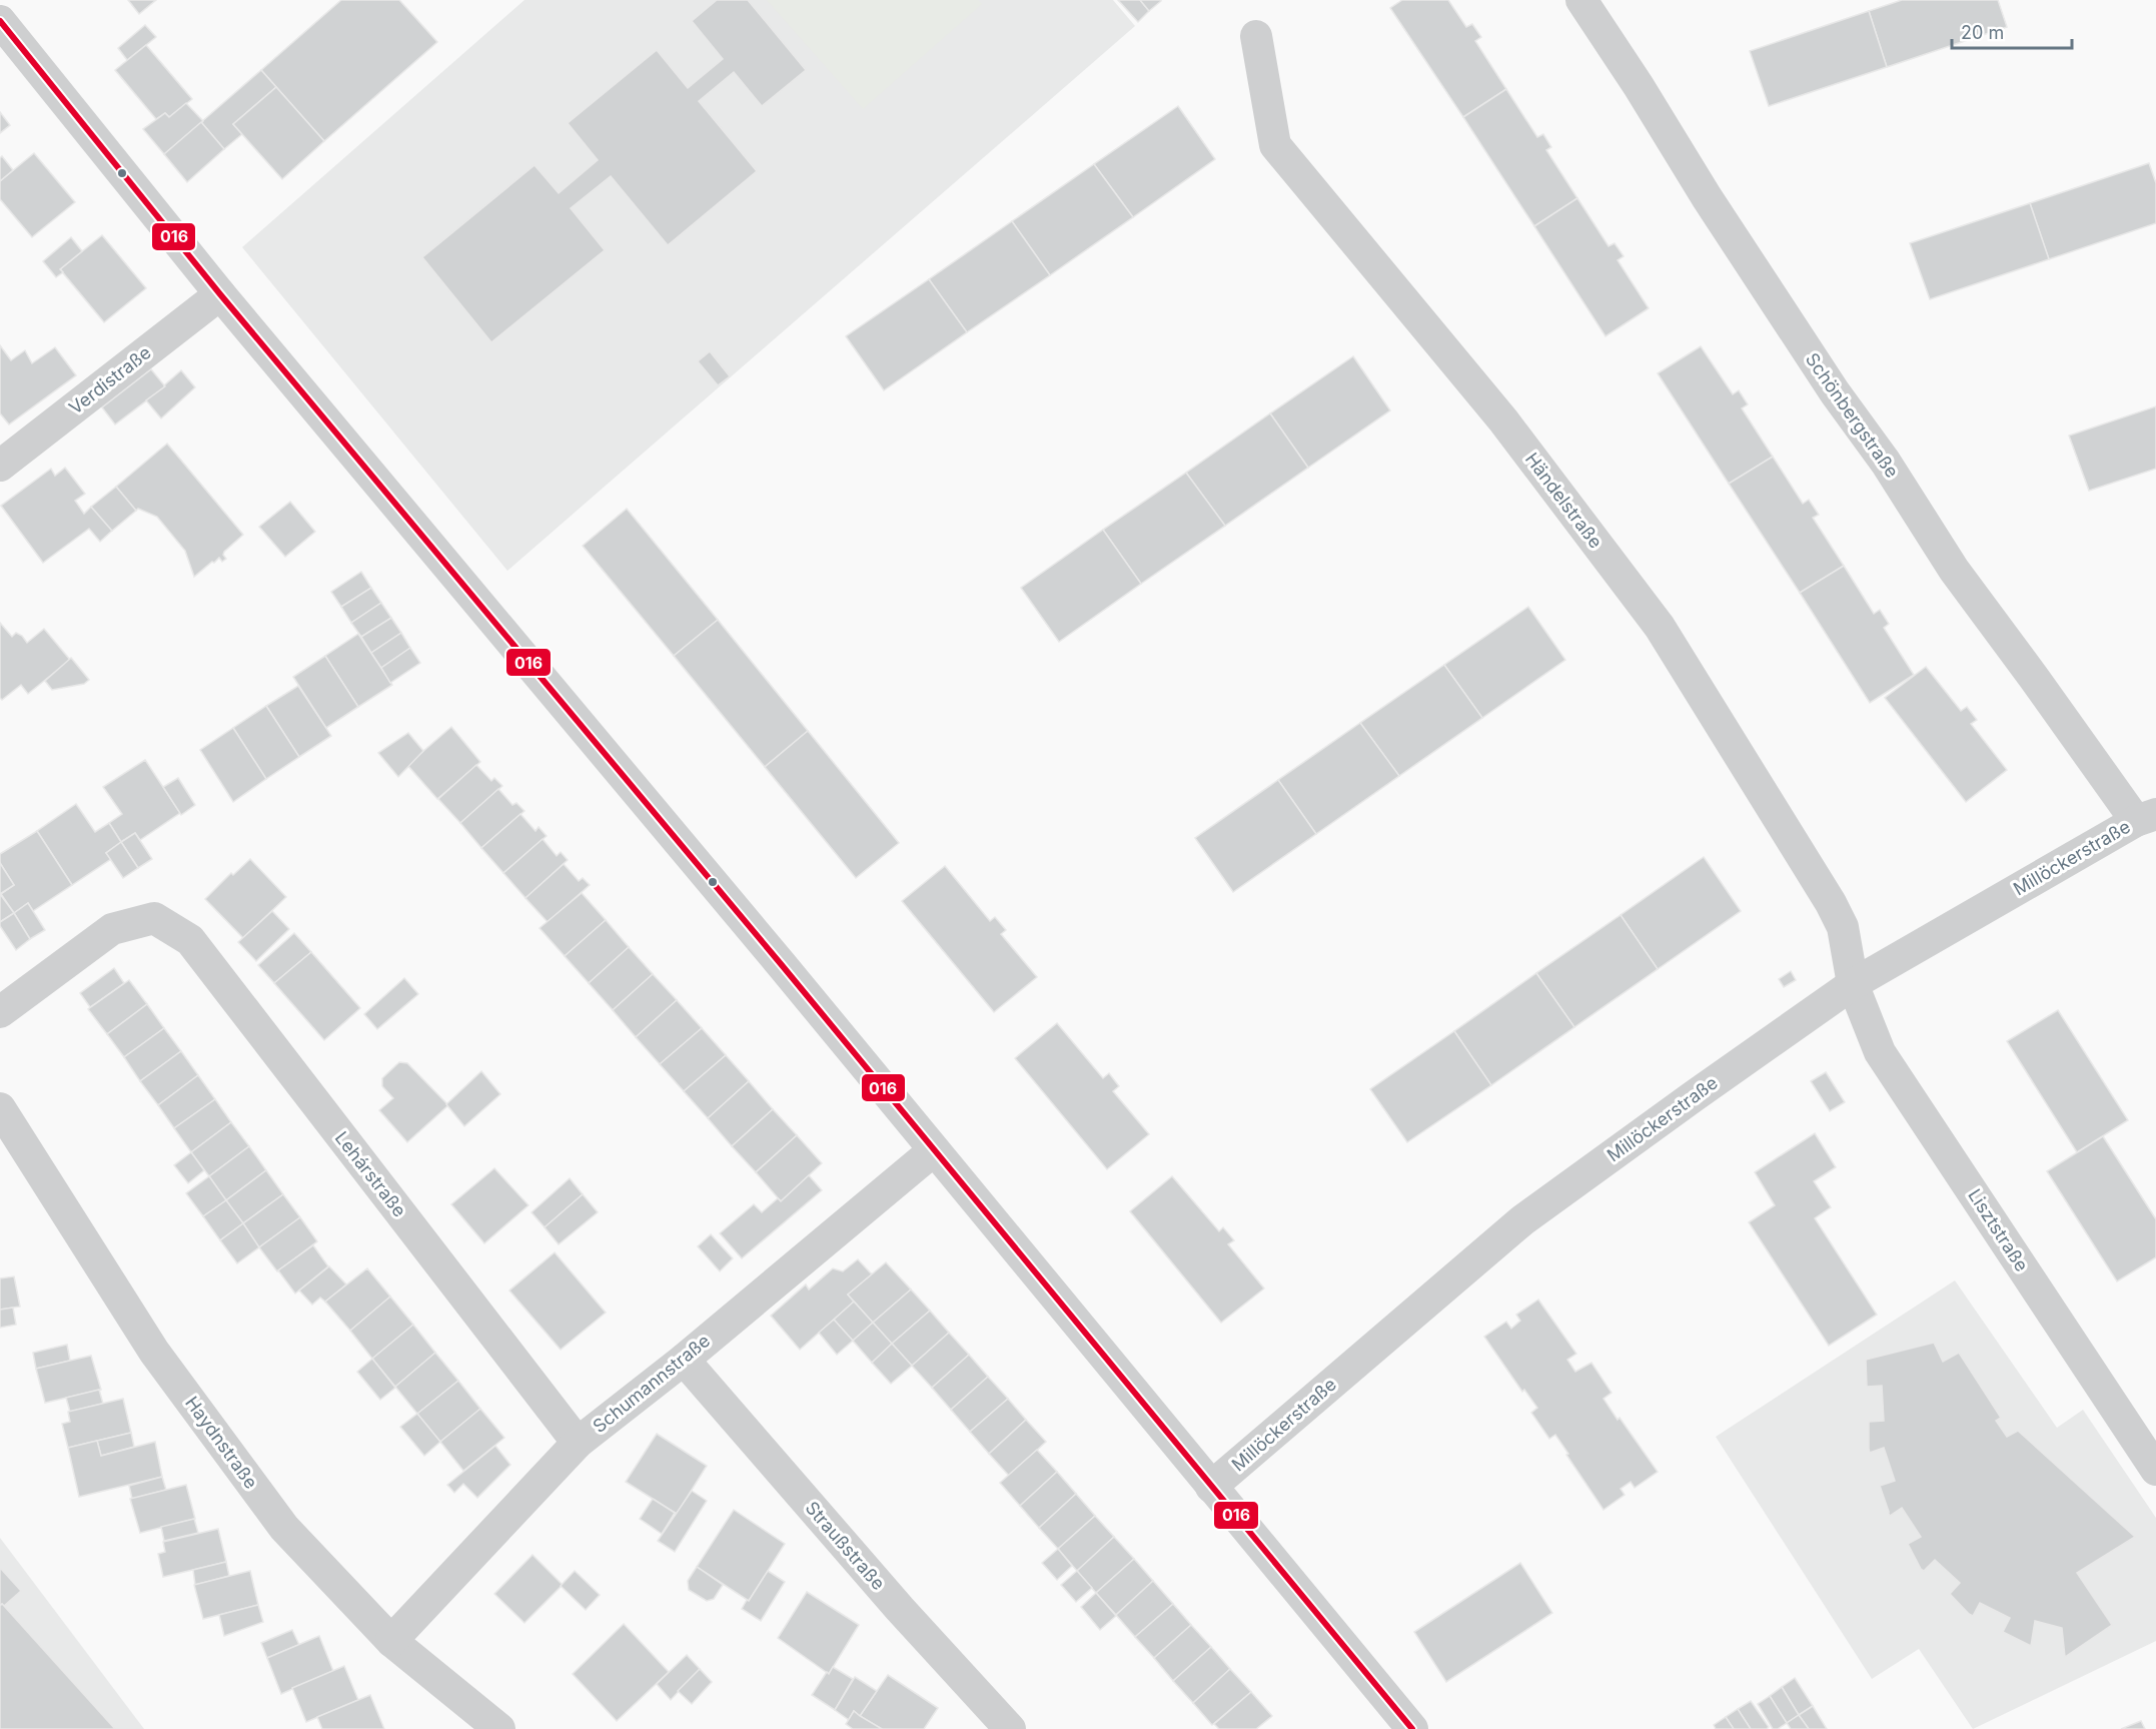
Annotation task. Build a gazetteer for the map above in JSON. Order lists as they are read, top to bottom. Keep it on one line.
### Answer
{"streets":{"street":["Verdistraße","Schönbergstraße","Händelstraße","Millöckerstraße","Lehárstraße","Lisztstraße","Schumannstraße","Haydnstraße","Straußstraße"]},"crossings":[["Schönbergstraße","Millöckerstraße"],["Händelstraße","Millöckerstraße"],["Händelstraße","Lisztstraße"],["Millöckerstraße","Lisztstraße"],["Lehárstraße","Schumannstraße"],["Schumannstraße","Haydnstraße"],["Schumannstraße","Straußstraße"]],"lines":["transit line 016"],"scale_bar":"20 m"}
